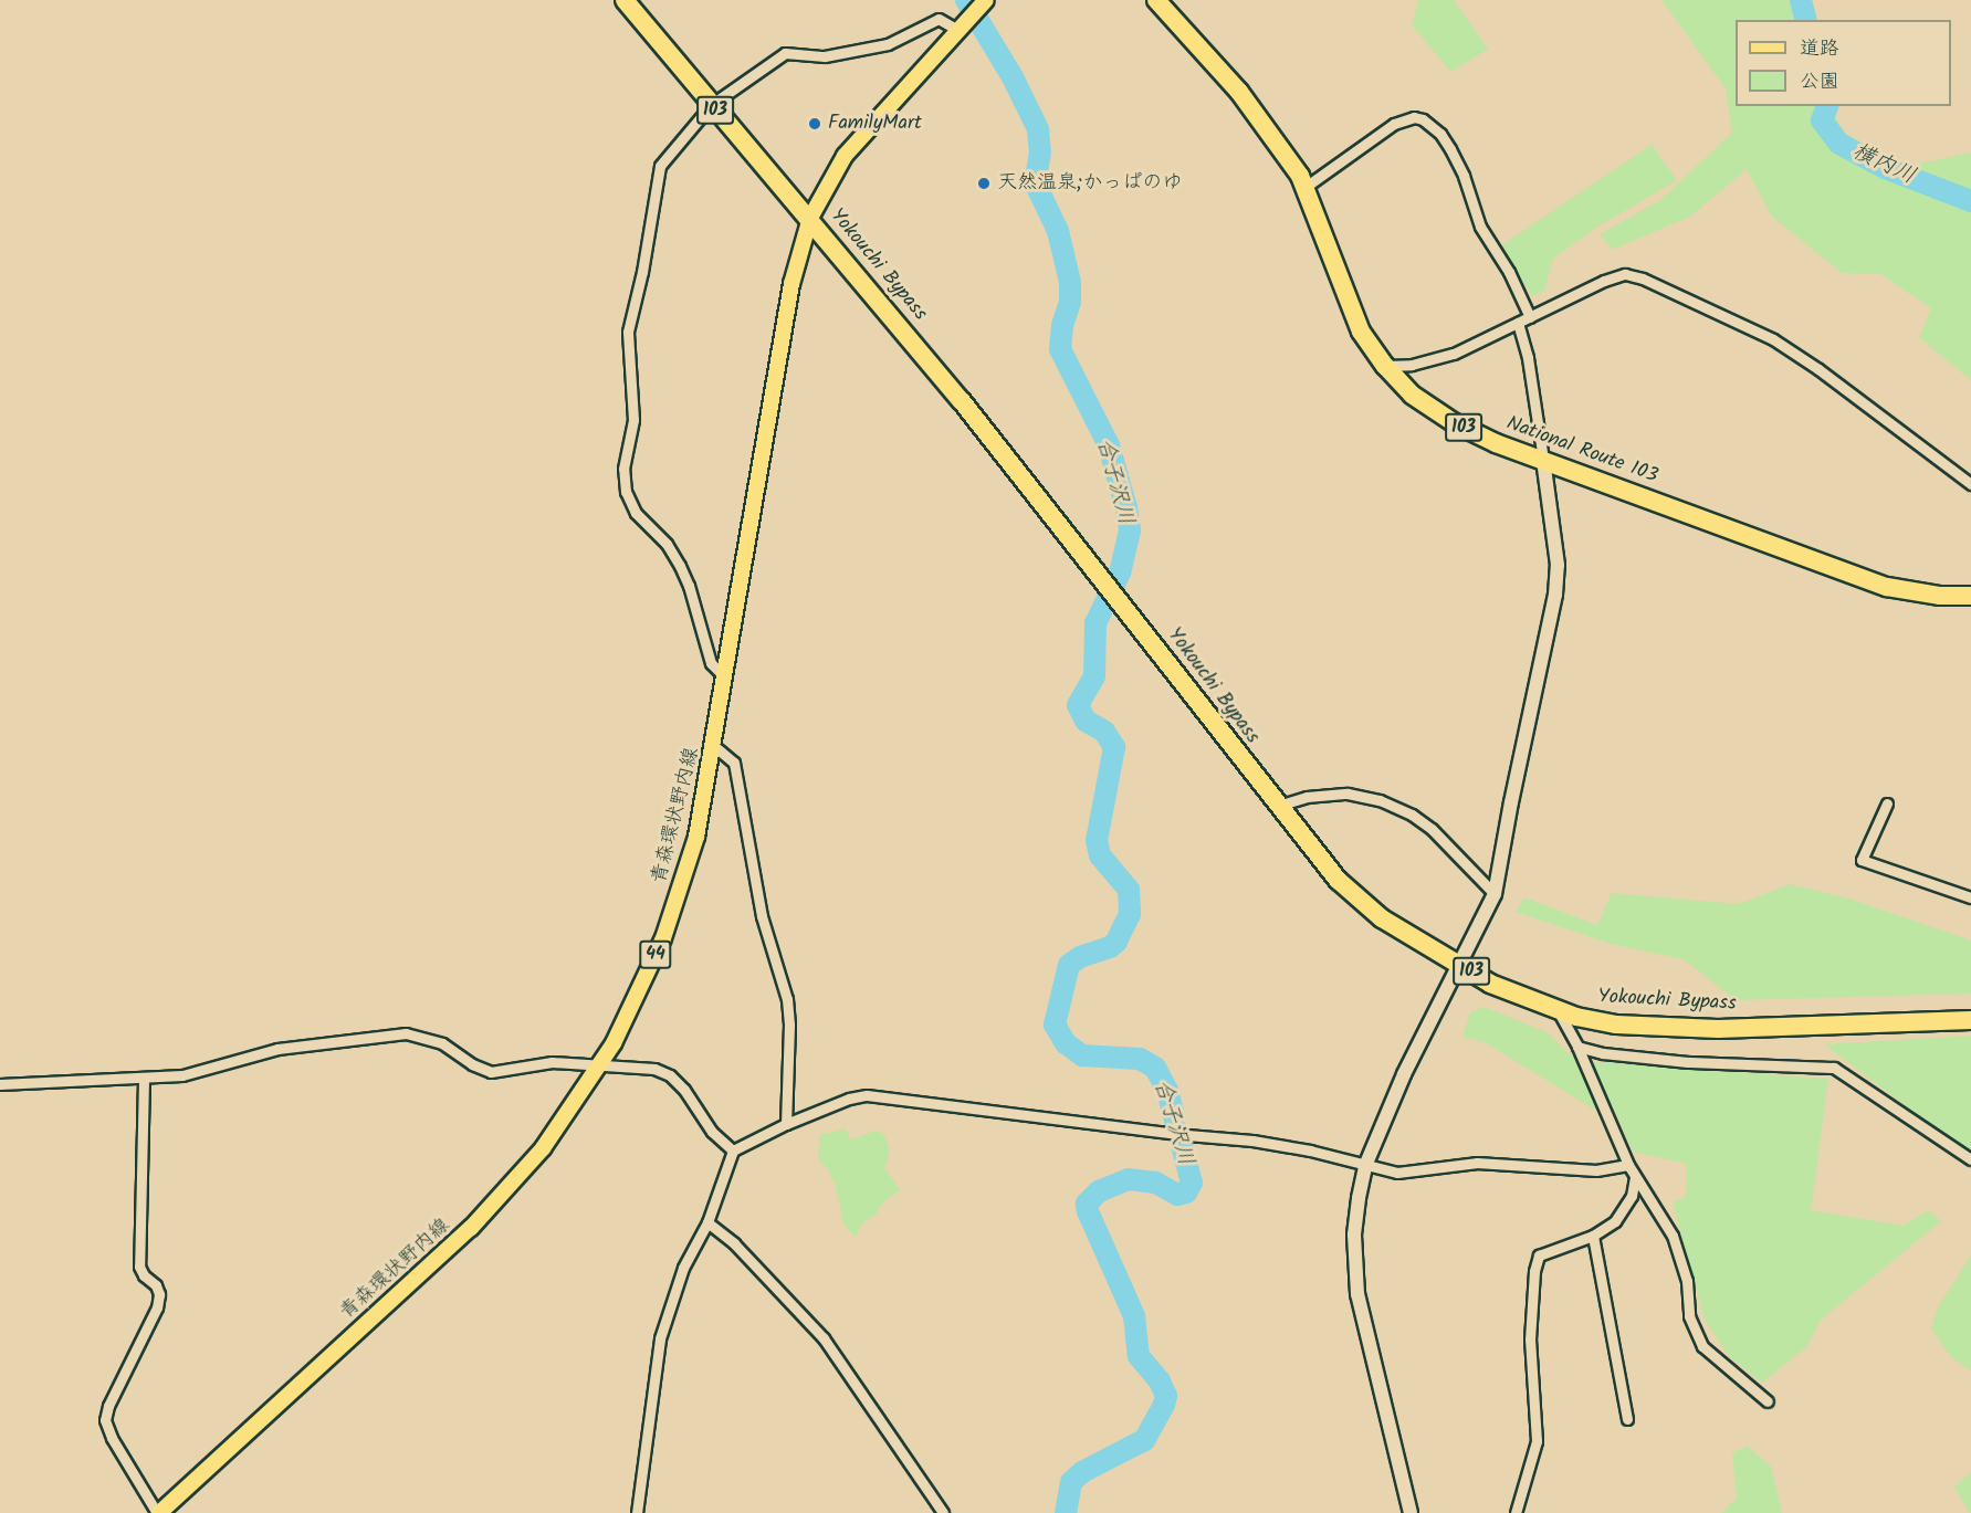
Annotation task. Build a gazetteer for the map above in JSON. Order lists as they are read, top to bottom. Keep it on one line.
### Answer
{"streets":{"highway":["103","Yokouchi Bypass","National Route 103"],"main road":["青森環状野内線","44"]},"crossings":[["Yokouchi Bypass","青森環状野内線"]],"water":["横内川","合子沢川"],"places":["FamilyMart","天然温泉;かっぱのゆ"],"legend":["道路","公園"]}
